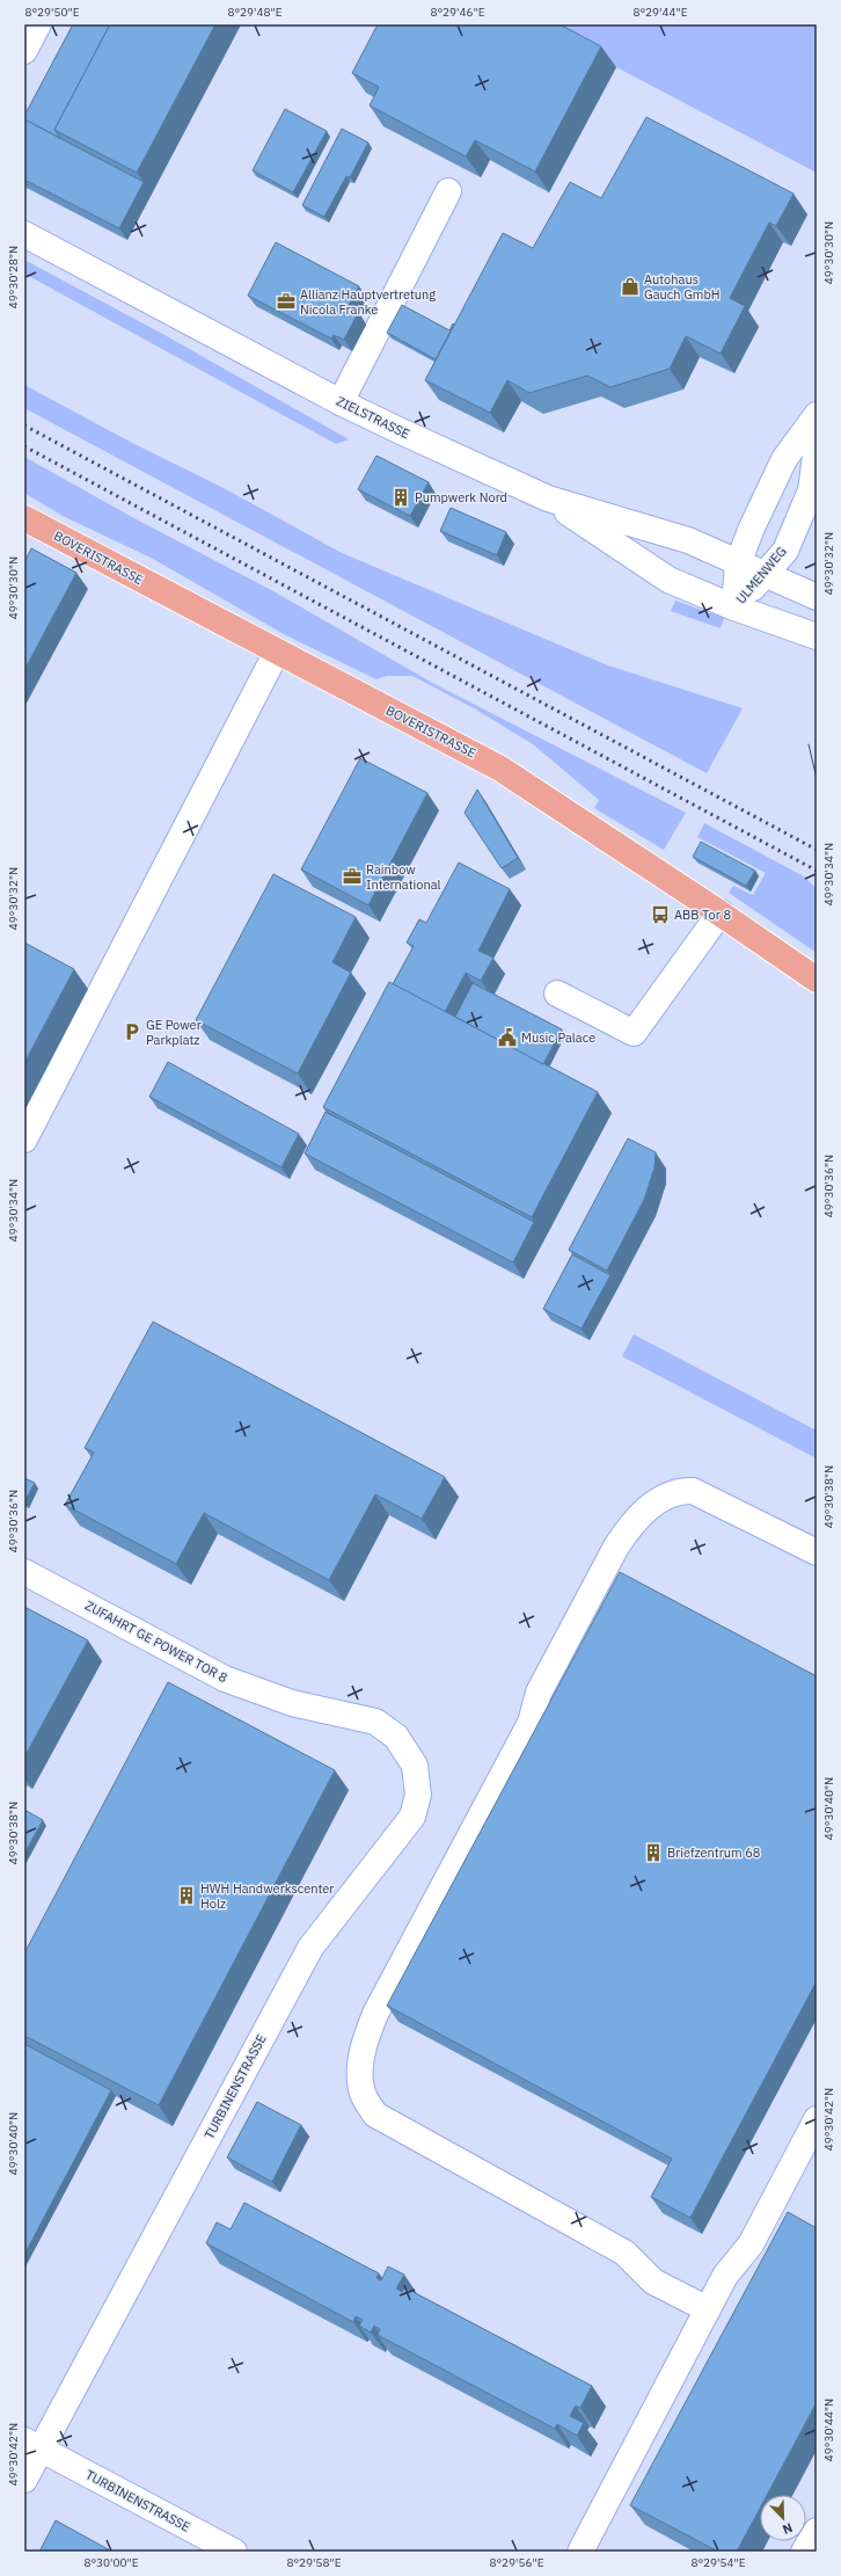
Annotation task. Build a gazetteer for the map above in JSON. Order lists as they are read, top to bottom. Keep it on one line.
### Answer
{"streets":{"main road":["BOVERISTRASSE"],"street":["ZIELSTRASSE","ULMENWEG","ZUFAHRT GE POWER TOR 8","TURBINENSTRASSE"]},"crossings":[["ZIELSTRASSE","ULMENWEG"],["ZUFAHRT GE POWER TOR 8","TURBINENSTRASSE"]],"places":{"shop":["Autohaus Gauch GmbH"],"office":["Allianz Hauptvertretung Nicola Franke","Rainbow International"],"building":["Pumpwerk Nord","Briefzentrum 68","HWH Handwerkscenter Holz"],"bus stop":["ABB Tor 8"],"parking":["GE Power Parkplatz"],"public building":["Music Palace"]},"north":"bottom right","coordinates":["8°29'50\"E","8°29'48\"E","8°29'46\"E","8°29'44\"E","49°30'30\"N","49°30'28\"N","49°30'32\"N","49°30'34\"N","49°30'36\"N","49°30'38\"N","49°30'40\"N","49°30'42\"N","49°30'44\"N","8°30'00\"E","8°29'58\"E","8°29'56\"E","8°29'54\"E"]}
